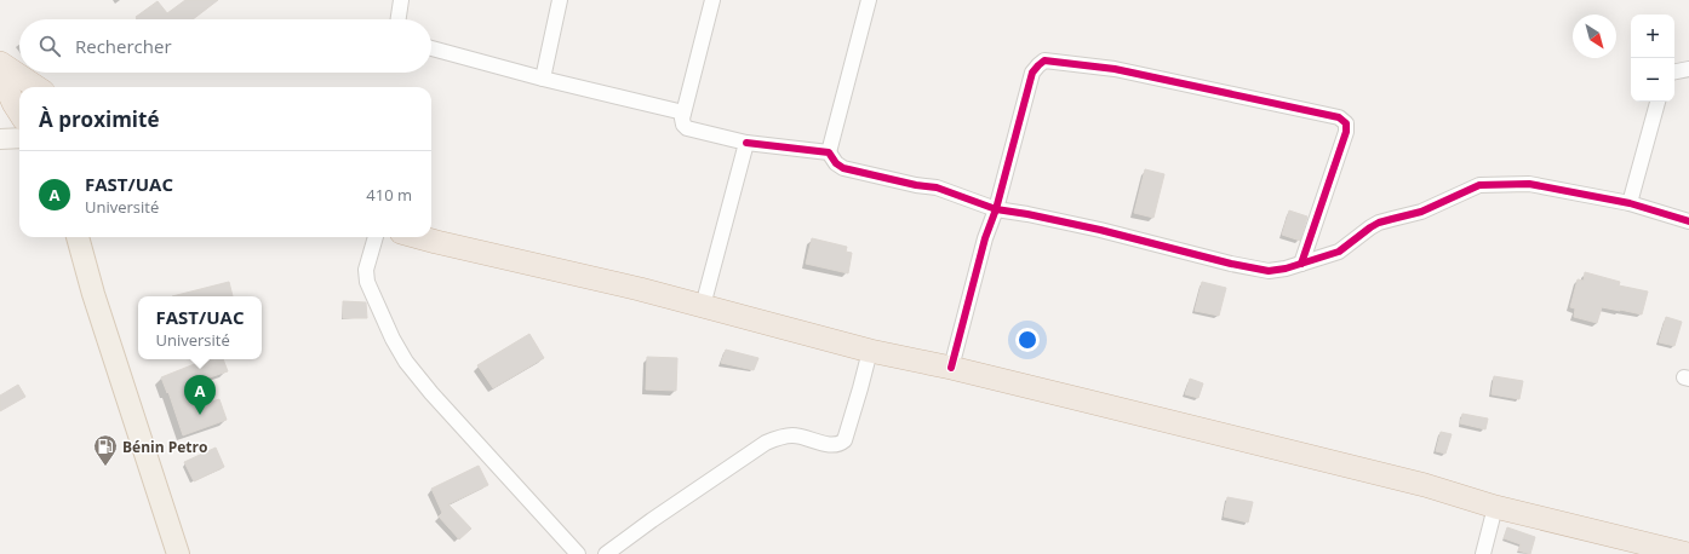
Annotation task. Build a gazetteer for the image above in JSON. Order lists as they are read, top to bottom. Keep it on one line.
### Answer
{"places":{"fuel station":["Bénin Petro"]},"north":"bottom right","page":{"map_buttons":["+","−"],"search":"Rechercher","heading":"À proximité","list":[{"mark":"A","name":"FAST/UAC","note":"Université","value":"410 m"}],"popup":["FAST/UAC","Université"],"pins":"A"}}
